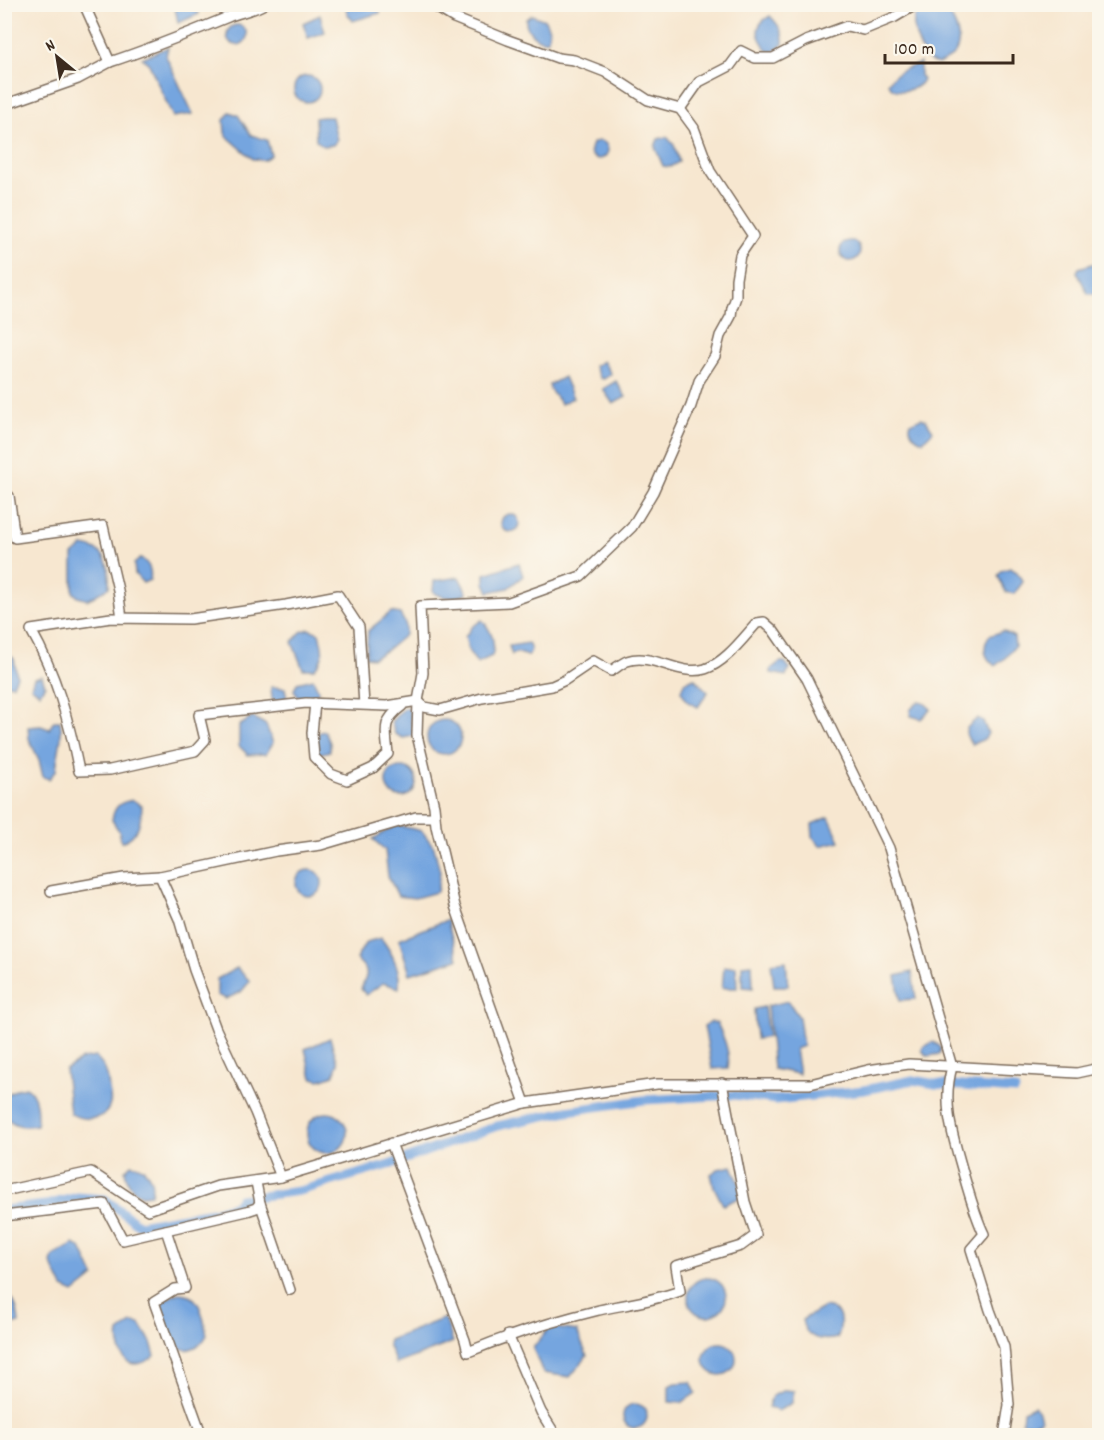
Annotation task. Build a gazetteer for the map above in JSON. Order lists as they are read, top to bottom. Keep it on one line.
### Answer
{"scale_bar":"100 m","north":"top left"}
